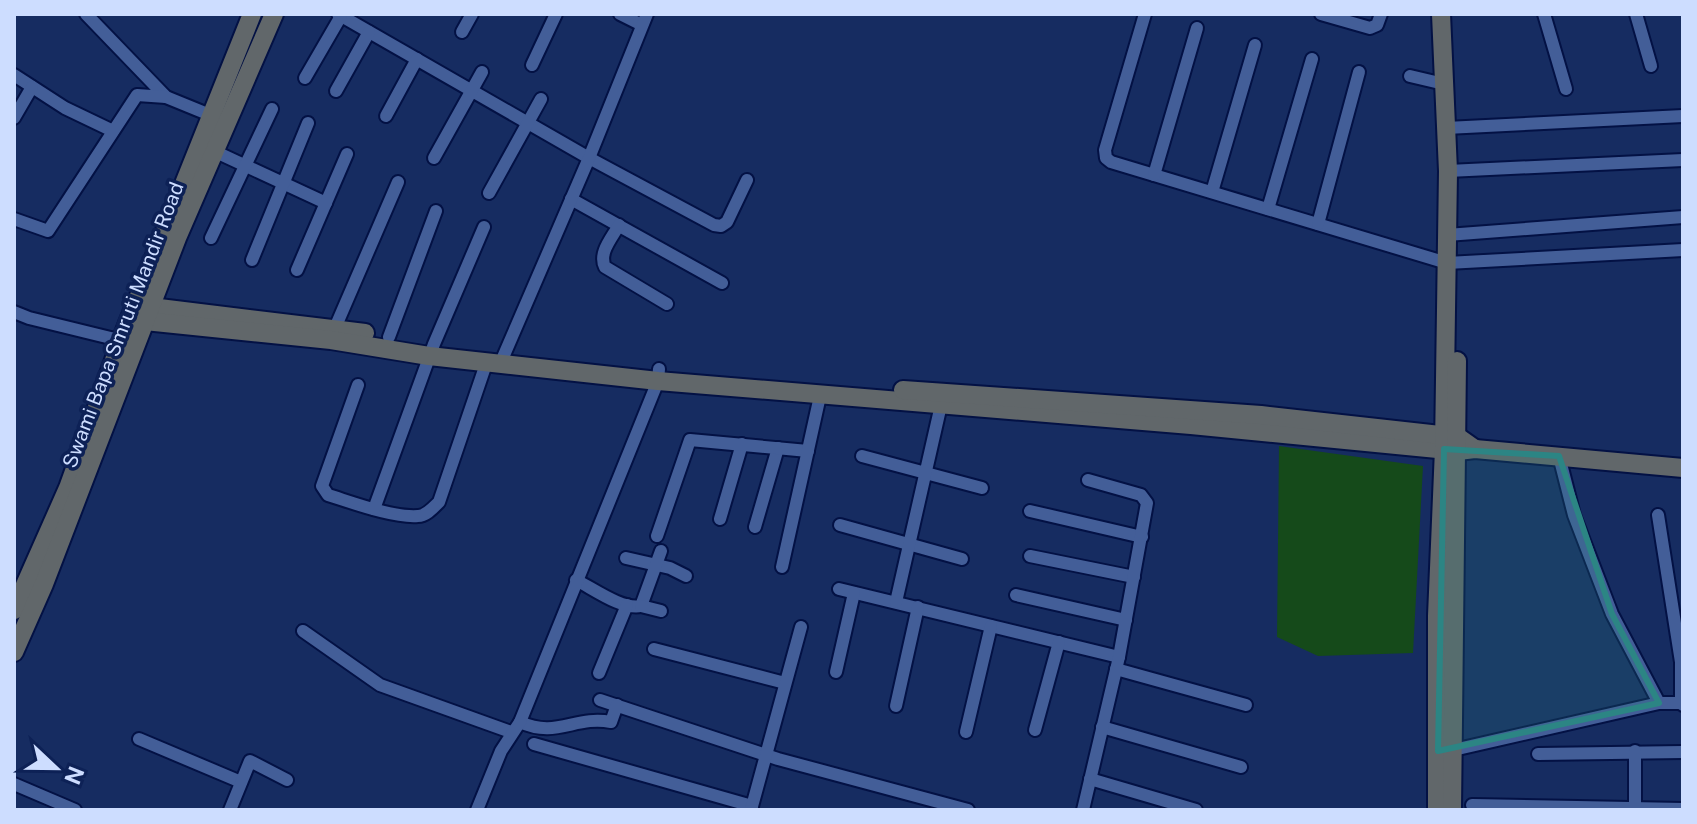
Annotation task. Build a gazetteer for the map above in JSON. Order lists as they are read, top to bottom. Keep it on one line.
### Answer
{"streets":{"street":["Swami Bapa Smruti Mandir Road"]},"north":"right"}
